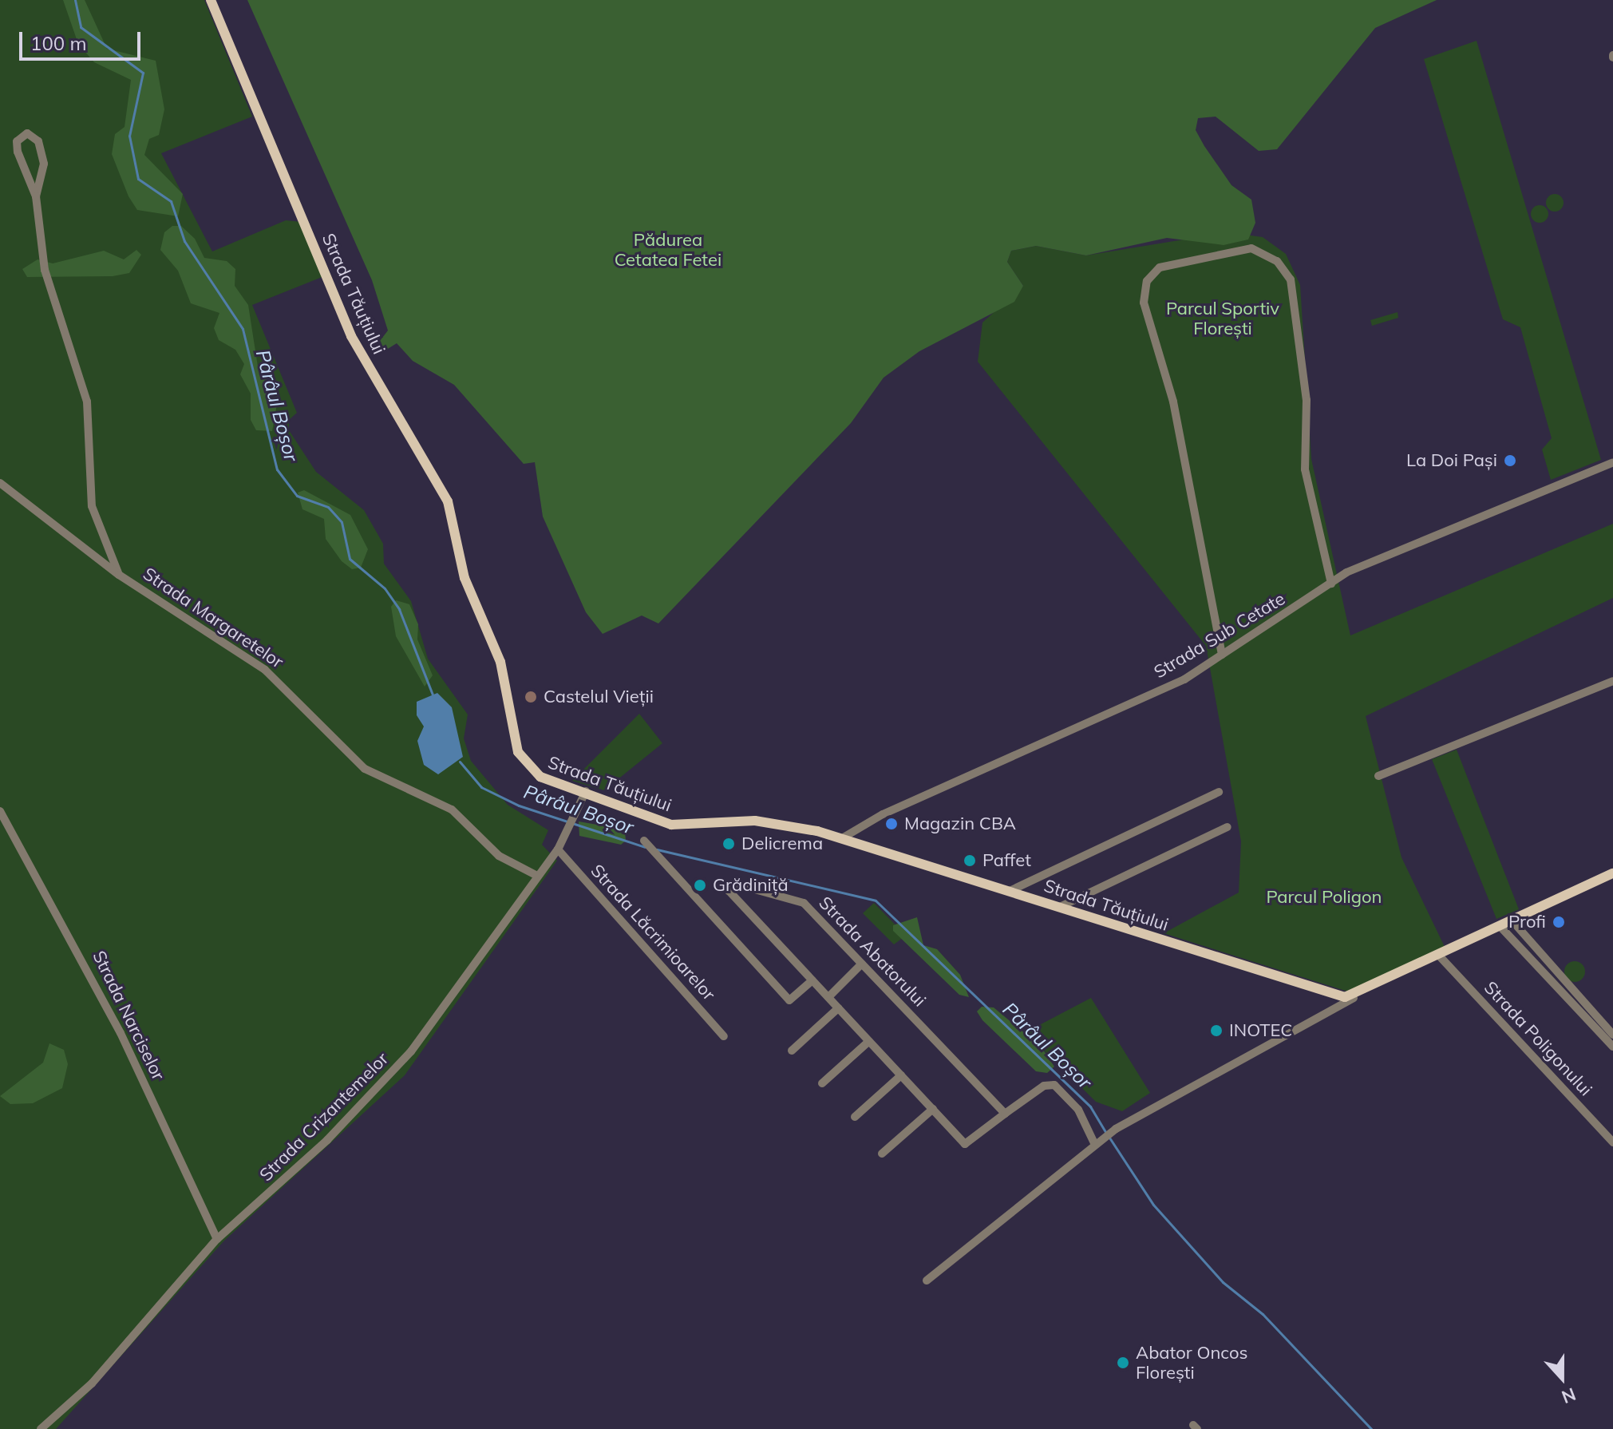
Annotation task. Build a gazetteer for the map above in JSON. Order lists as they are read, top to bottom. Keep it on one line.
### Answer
{"streets":{"main road":["Strada Tăuțiului"],"street":["Strada Margaretelor","Strada Sub Cetate","Strada Lăcrimioarelor","Strada Abatorului","Strada Narciselor","Strada Poligonului","Strada Crizantemelor"]},"crossings":[["Strada Tăuțiului","Strada Sub Cetate"],["Strada Tăuțiului","Strada Crizantemelor"],["Strada Margaretelor","Strada Crizantemelor"],["Strada Lăcrimioarelor","Strada Crizantemelor"],["Strada Narciselor","Strada Crizantemelor"]],"water":["Pârâul Boșor"],"parks":["Pădurea Cetatea Fetei","Parcul Sportiv Florești","Parcul Poligon"],"places":["La Doi Pași","Castelul Vieții","Magazin CBA","Delicrema","Paffet","Grădiniță","Profi","INOTEC","Abator Oncos Florești"],"scale_bar":"100 m","north":"bottom"}
